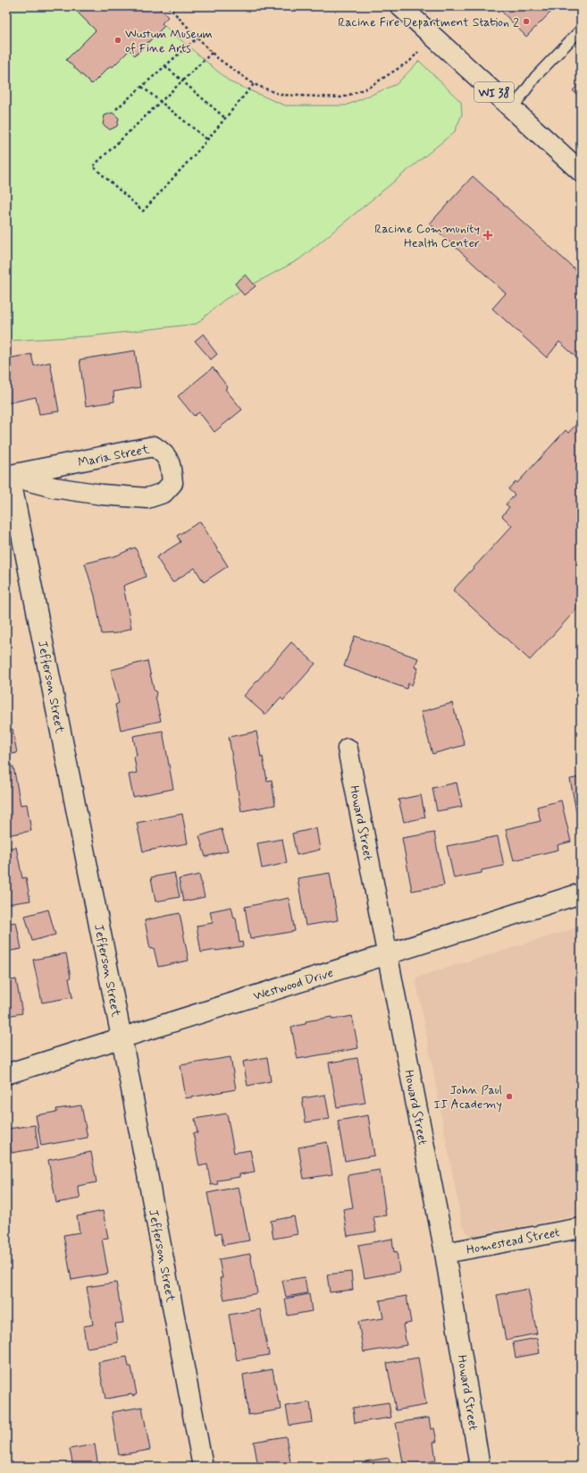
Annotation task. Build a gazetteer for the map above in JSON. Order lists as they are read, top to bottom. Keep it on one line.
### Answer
{"streets":{"street":["WI 38","Maria Street","Jefferson Street","Howard Street","Westwood Drive","Homestead Street"]},"crossings":[["Maria Street","Jefferson Street"],["Jefferson Street","Westwood Drive"],["Howard Street","Westwood Drive"],["Howard Street","Homestead Street"]],"places":{"other":["Racine Fire Department Station 2","Wustum Museum of Fine Arts","John Paul II Academy"],"health":["Racine Community Health Center"]}}
